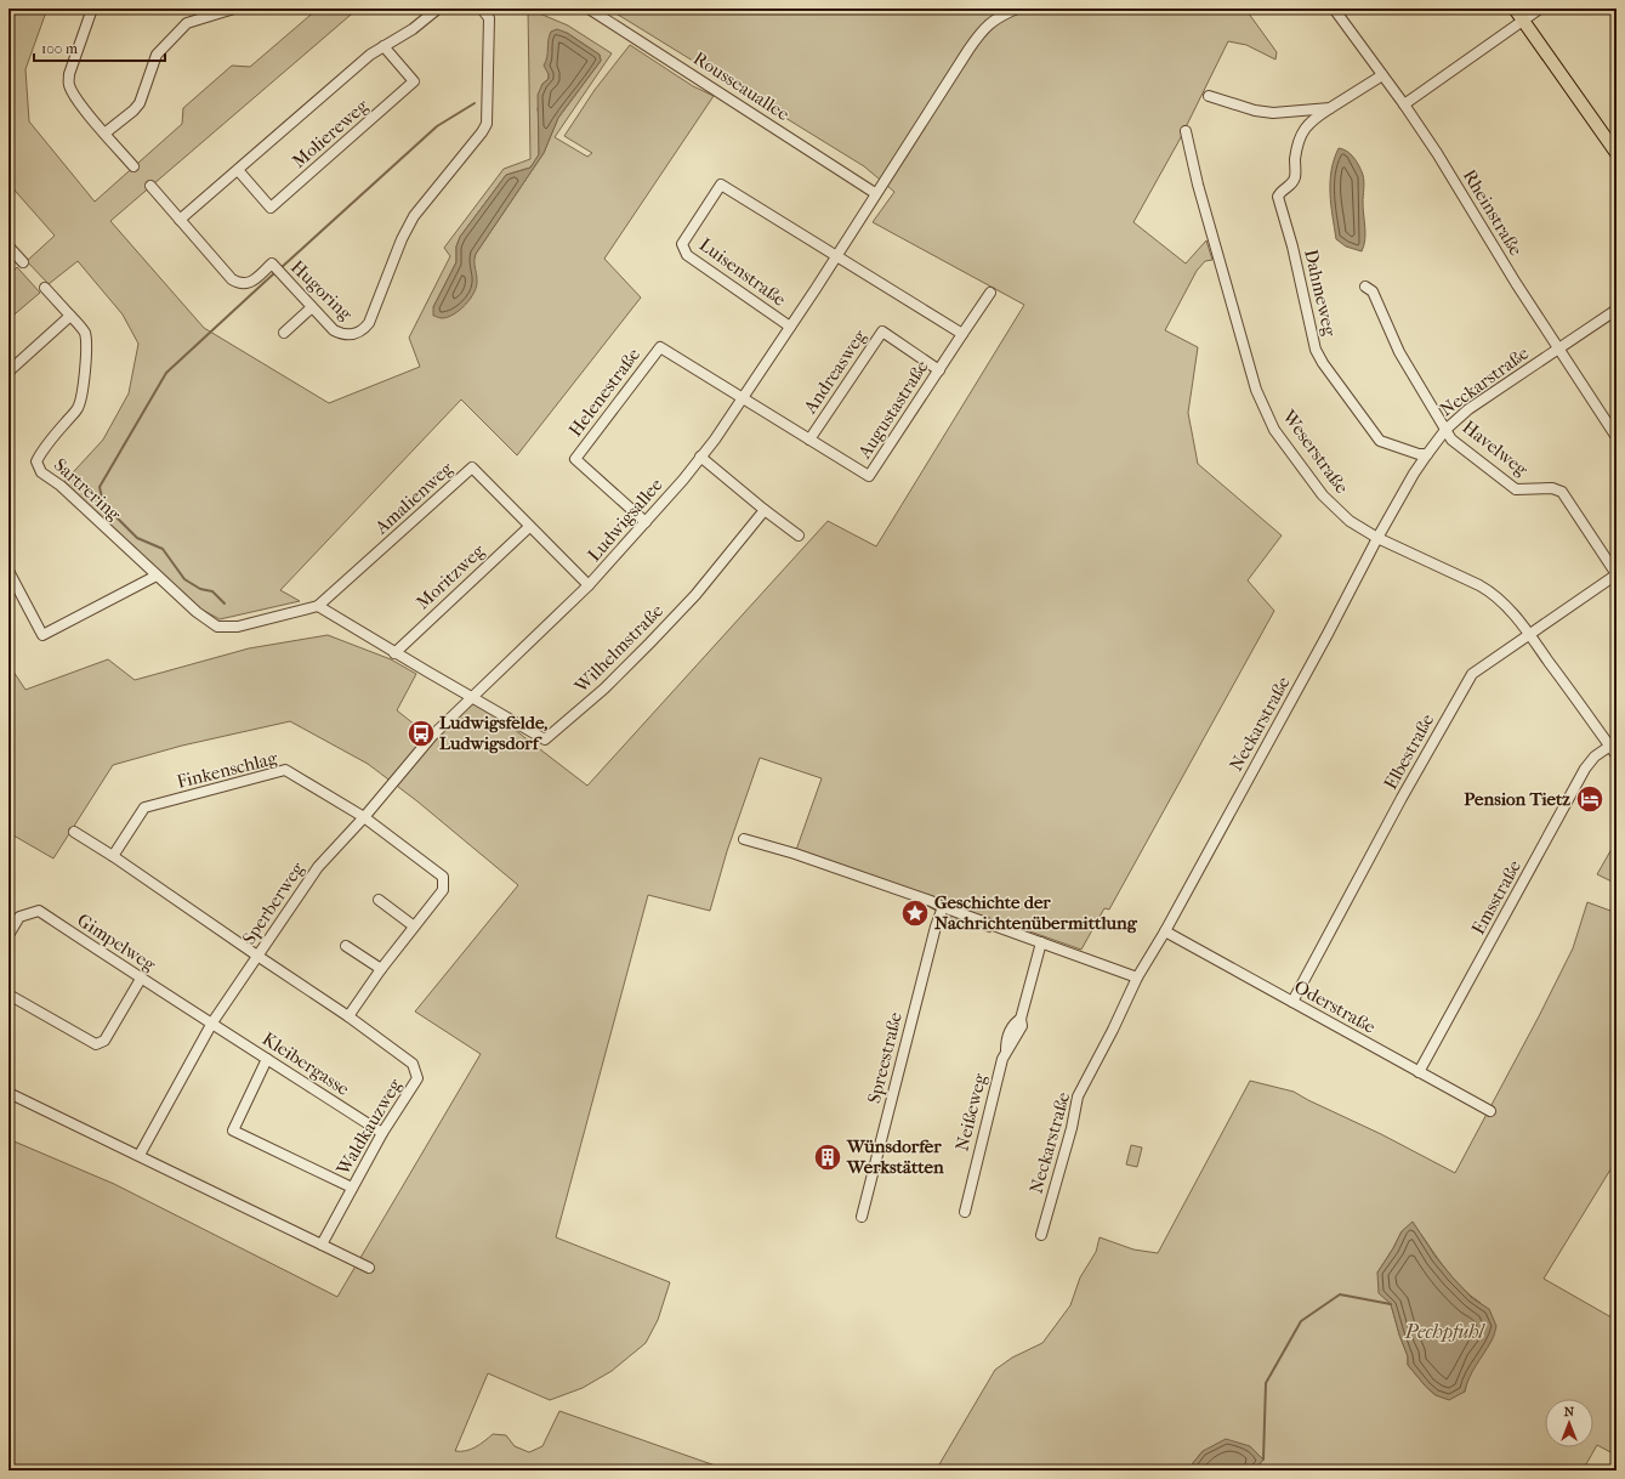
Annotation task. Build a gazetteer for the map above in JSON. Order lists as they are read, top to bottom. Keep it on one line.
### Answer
{"streets":{"street":["Rousseauallee","Moliereweg","Rheinstraße","Luisenstraße","Hugoring","Dahmeweg","Andreasweg","Neckarstraße","Helenestraße","Augustastraße","Havelweg","Weserstraße","Sartrering","Amalienweg","Ludwigsallee","Moritzweg","Wilhelmstraße","Elbestraße","Finkenschlag","Emsstraße","Sperberweg","Gimpelweg","Oderstraße","Spreestraße","Kleibergasse","Neißeweg","Waldkauzweg"]},"crossings":[["Rousseauallee","Ludwigsallee"],["Rheinstraße","Neckarstraße"],["Luisenstraße","Ludwigsallee"],["Dahmeweg","Neckarstraße"],["Andreasweg","Augustastraße"],["Neckarstraße","Havelweg"],["Neckarstraße","Weserstraße"],["Neckarstraße","Oderstraße"],["Helenestraße","Augustastraße"],["Helenestraße","Ludwigsallee"],["Augustastraße","Ludwigsallee"],["Havelweg","Elbestraße"],["Weserstraße","Elbestraße"],["Weserstraße","Emsstraße"],["Sartrering","Amalienweg"],["Amalienweg","Ludwigsallee"],["Amalienweg","Moritzweg"],["Ludwigsallee","Wilhelmstraße"],["Ludwigsallee","Sperberweg"],["Wilhelmstraße","Sperberweg"],["Elbestraße","Oderstraße"],["Finkenschlag","Sperberweg"],["Emsstraße","Oderstraße"],["Sperberweg","Gimpelweg"],["Sperberweg","Kleibergasse"],["Sperberweg","Waldkauzweg"],["Gimpelweg","Kleibergasse"],["Kleibergasse","Waldkauzweg"]],"water":["Pechpfuhl"],"places":{"bus stop":["Ludwigsfelde, Ludwigsdorf"],"hotel":["Pension Tietz"],"place":["Geschichte der Nachrichtenübermittlung"],"building":["Wünsdorfer Werkstätten"]},"scale_bar":"100 m","north":"top"}
